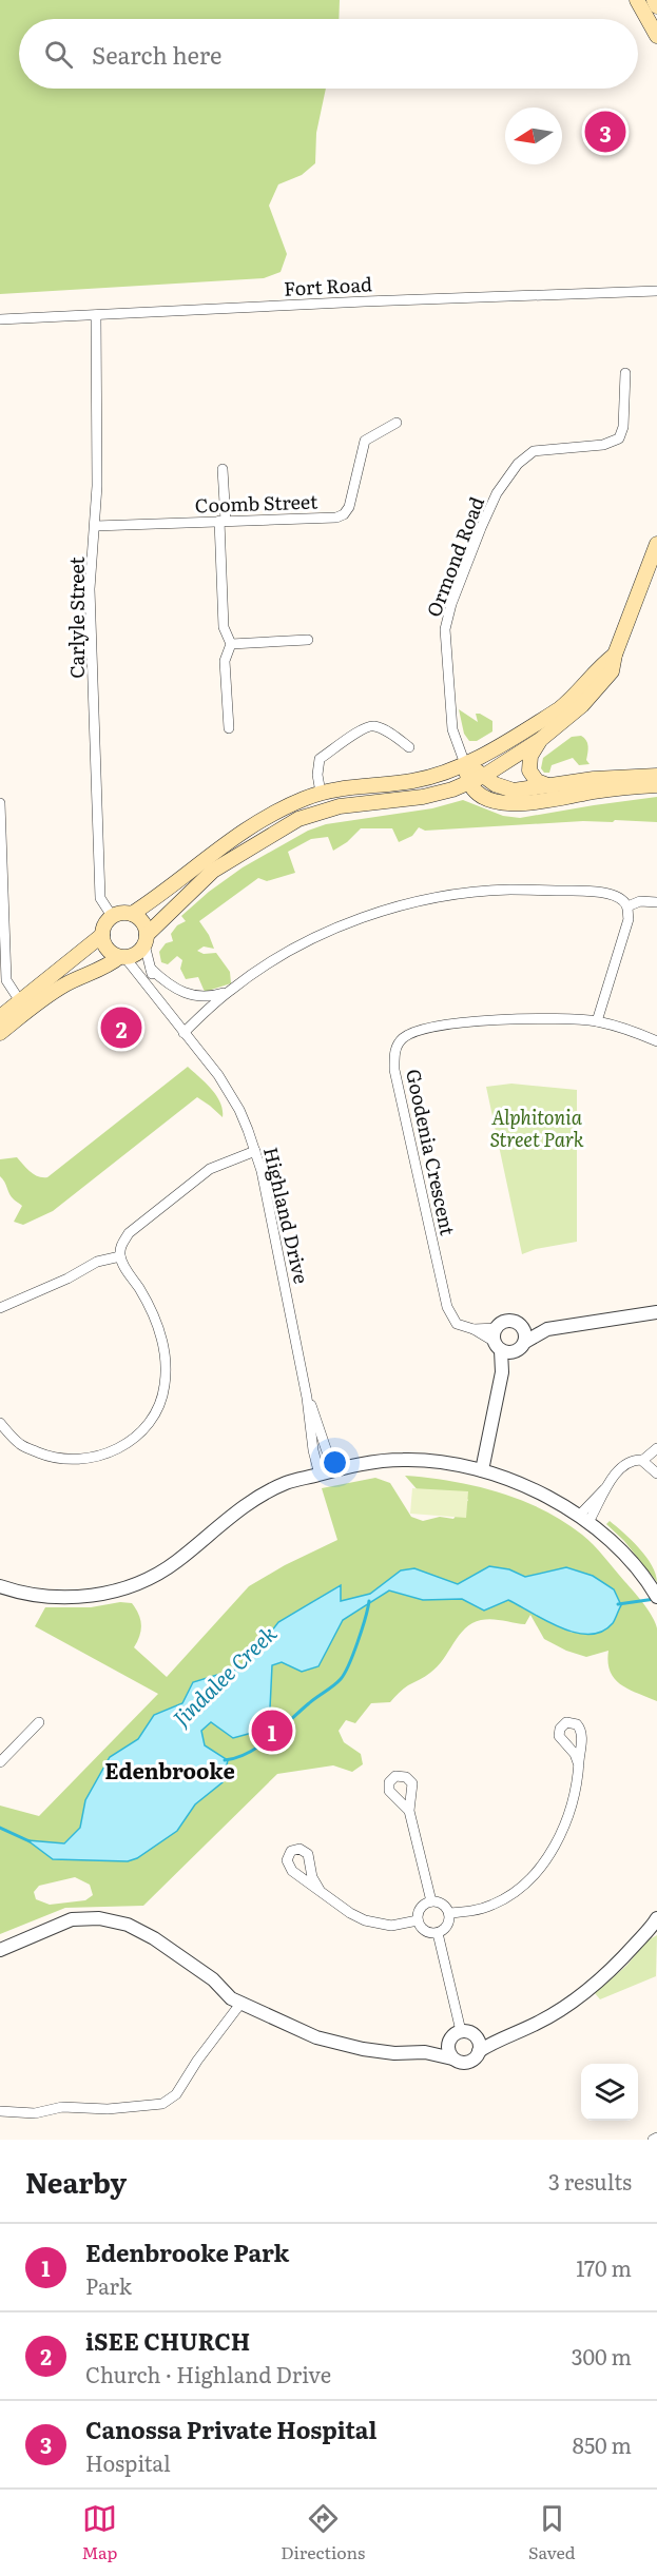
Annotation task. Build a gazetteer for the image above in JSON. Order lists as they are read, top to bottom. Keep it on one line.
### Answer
{"streets":{"street":["Fort Road","Coomb Street","Ormond Road","Carlyle Street","Goodenia Crescent","Highland Drive"]},"crossings":[["Fort Road","Carlyle Street"],["Coomb Street","Carlyle Street"],["Carlyle Street","Highland Drive"]],"districts":["Edenbrooke"],"water":["Jindalee Creek"],"parks":["Alphitonia Street Park"],"north":"left","page":{"search":"Search here","pins":["3","2","1"],"heading":["Nearby","3 results"],"list":[{"mark":"1","name":"Edenbrooke Park","note":"Park","value":"170 m"},{"mark":"2","name":"iSEE CHURCH","note":"Church · Highland Drive","value":"300 m"},{"mark":"3","name":"Canossa Private Hospital","note":"Hospital","value":"850 m"}],"nav":["Map","Directions","Saved"]}}
